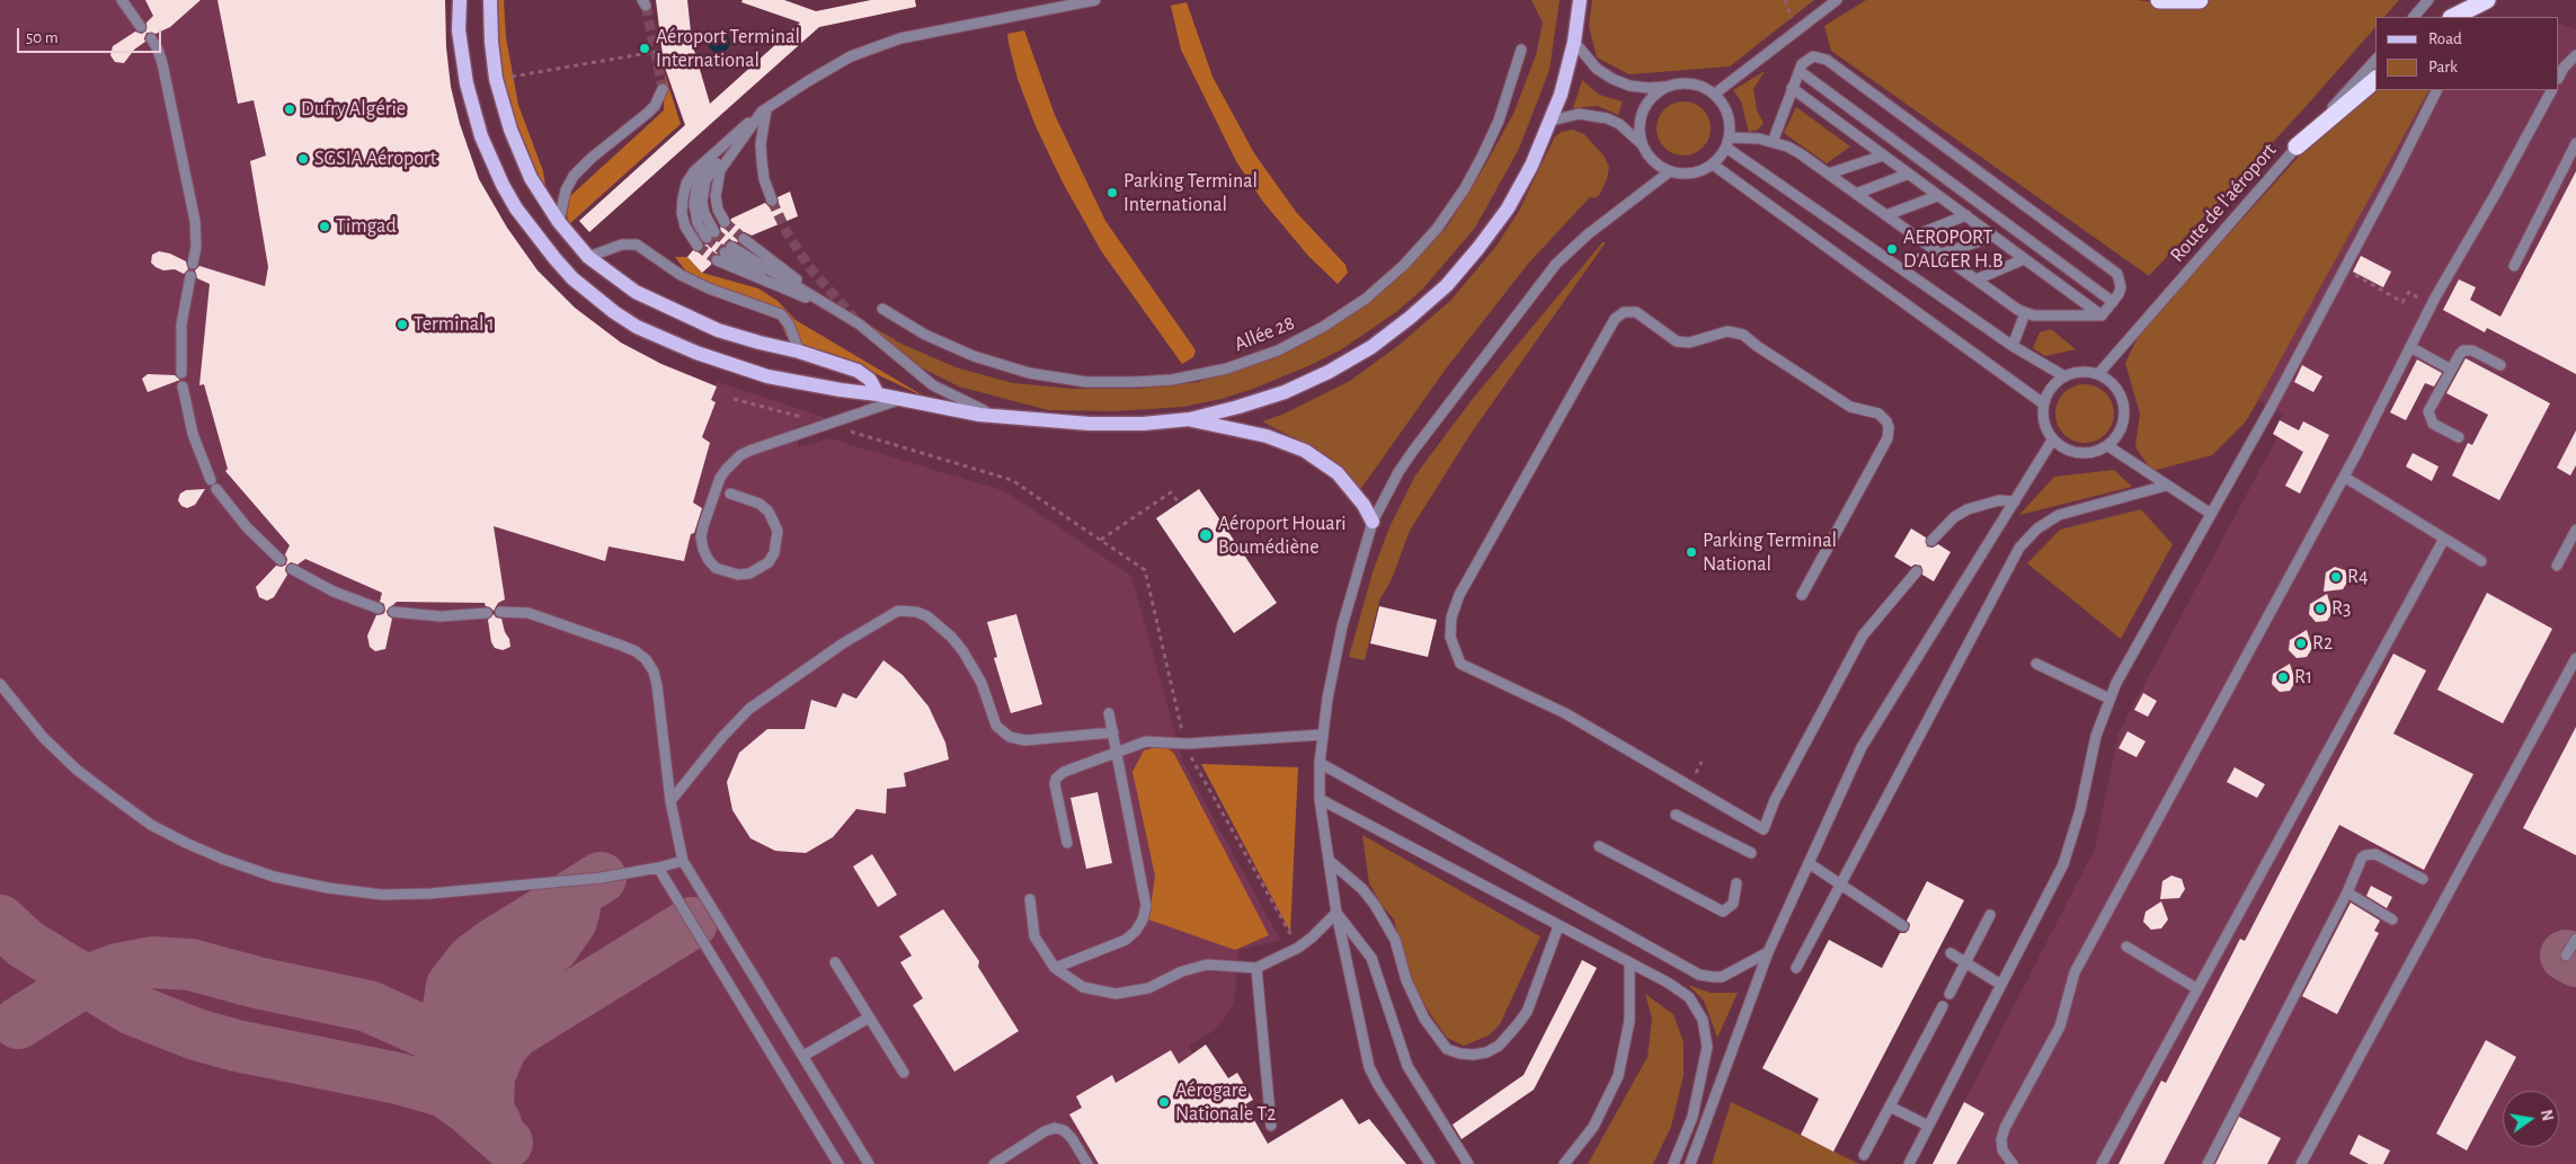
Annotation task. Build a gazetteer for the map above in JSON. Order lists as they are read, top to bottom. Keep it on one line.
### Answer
{"streets":{"street":["Route de l'aéroport","Allée 28"]},"places":["Aéroport Terminal International","Dufry Algérie","SGSIA Aéroport","Parking Terminal International","Timgad","AEROPORT D'ALGER H.B","Terminal 1","Aéroport Houari Boumédiène","Parking Terminal National","R4","R3","R2","R1","Aérogare Nationale T2"],"legend":["Road","Park"],"scale_bar":"50 m","north":"right"}
